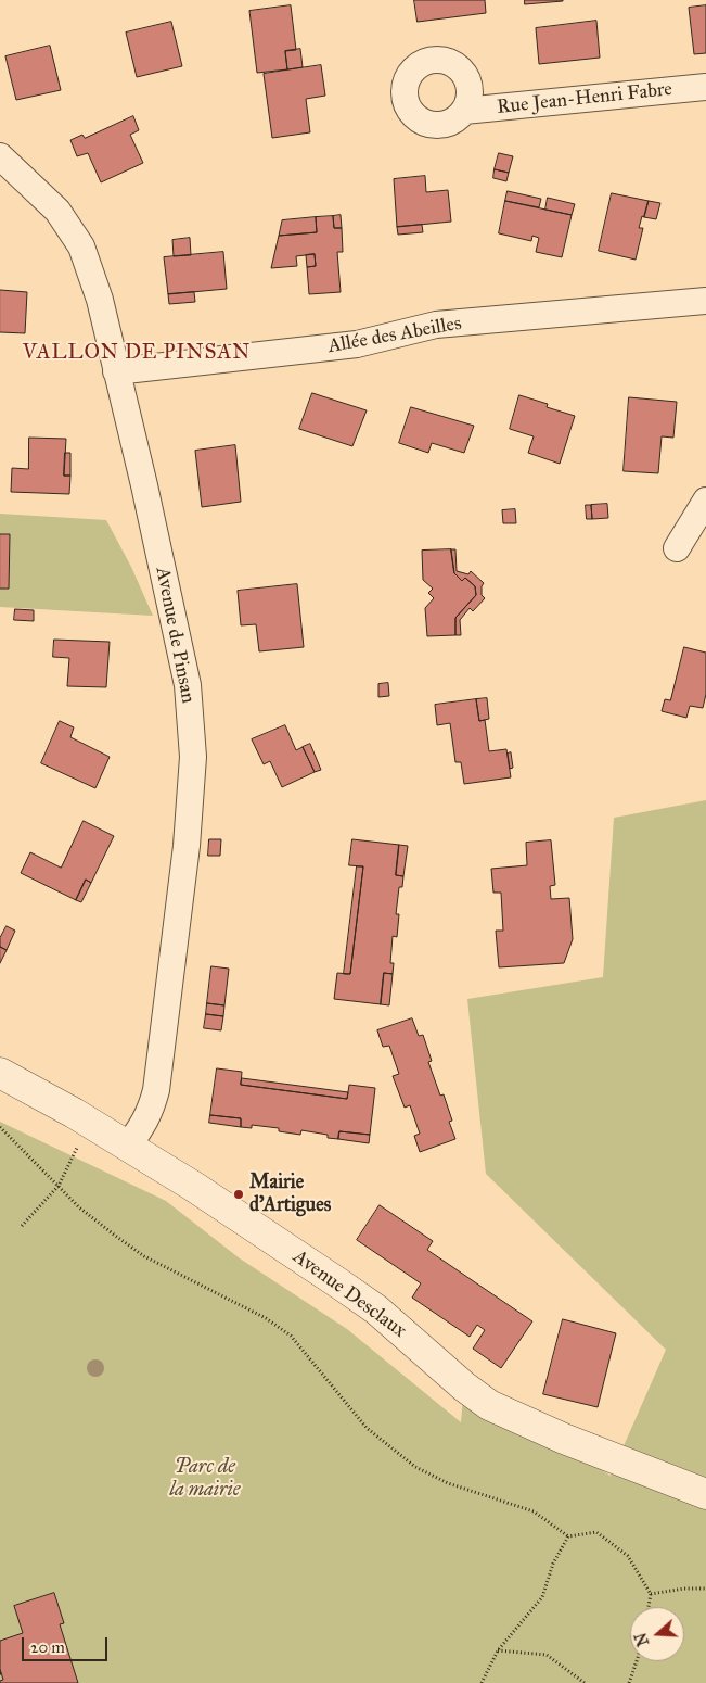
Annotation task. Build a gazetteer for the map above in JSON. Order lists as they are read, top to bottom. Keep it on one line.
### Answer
{"streets":{"street":["Rue Jean-Henri Fabre","Allée des Abeilles","Avenue de Pinsan","Avenue Desclaux"]},"crossings":[["Allée des Abeilles","Avenue de Pinsan"],["Avenue de Pinsan","Avenue Desclaux"]],"districts":["VALLON DE PINSAN"],"parks":["Parc de la mairie"],"places":["Mairie d'Artigues"],"scale_bar":"20 m","north":"left"}
